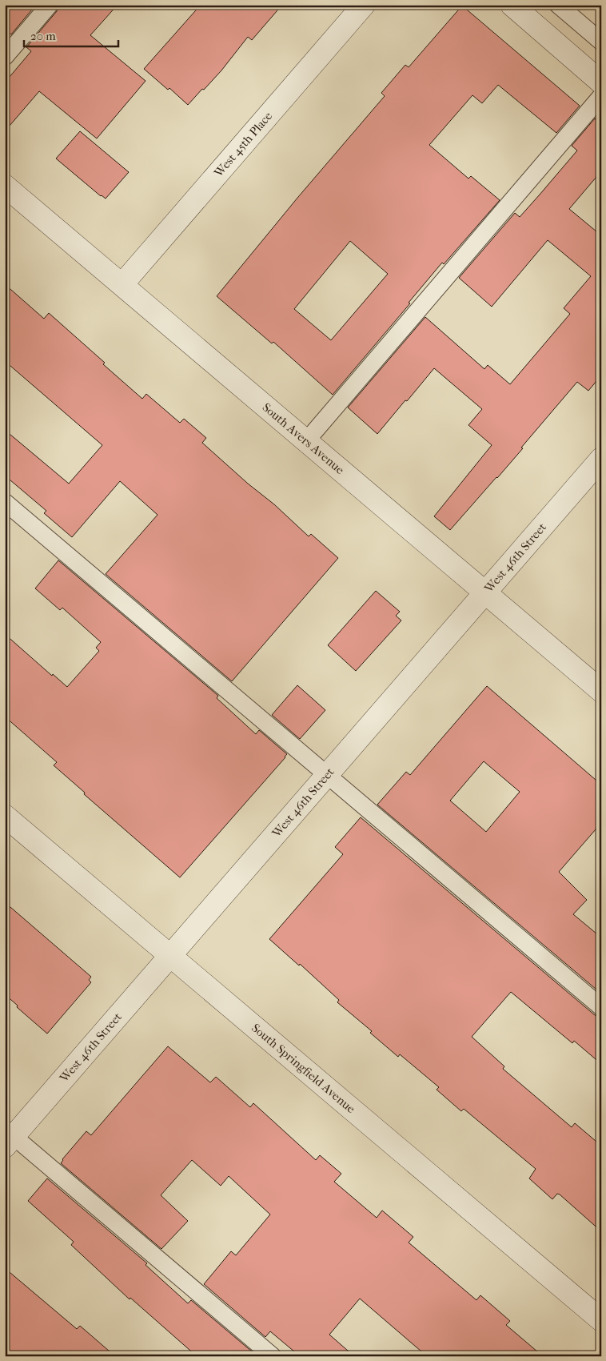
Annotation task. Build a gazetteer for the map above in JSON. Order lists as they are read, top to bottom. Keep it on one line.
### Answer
{"streets":{"street":["West 45th Place","South Avers Avenue","West 46th Street","South Springfield Avenue"]},"crossings":[["West 45th Place","South Avers Avenue"],["South Avers Avenue","West 46th Street"],["West 46th Street","South Springfield Avenue"]],"scale_bar":"20 m"}
